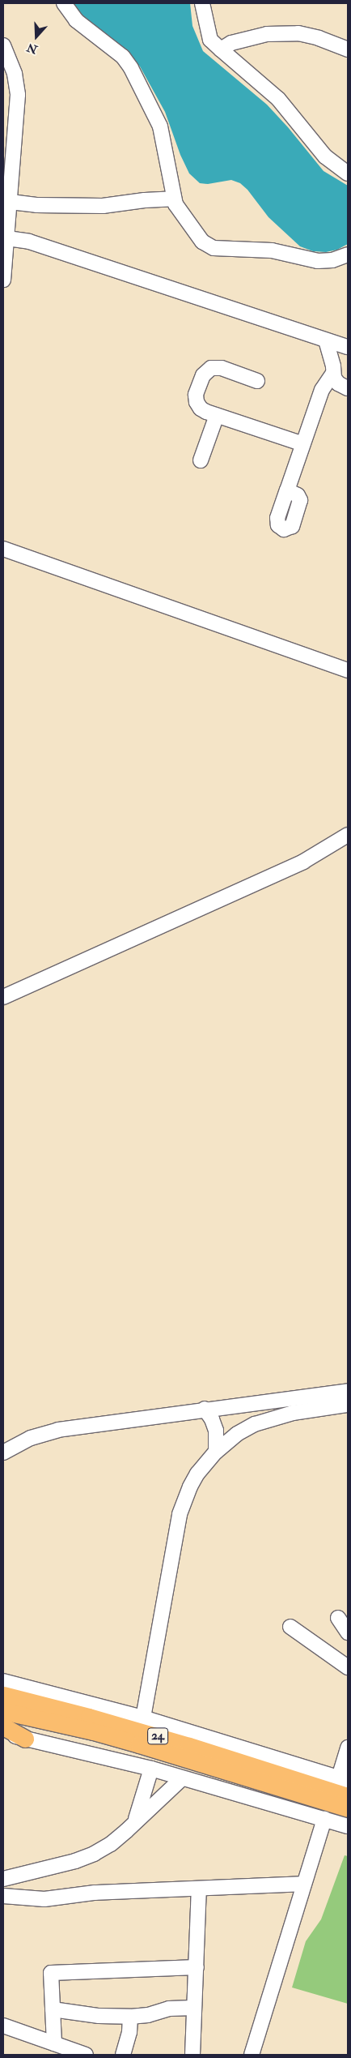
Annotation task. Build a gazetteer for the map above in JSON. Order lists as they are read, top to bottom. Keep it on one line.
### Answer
{"streets":{"main road":["24"]},"north":"bottom"}
